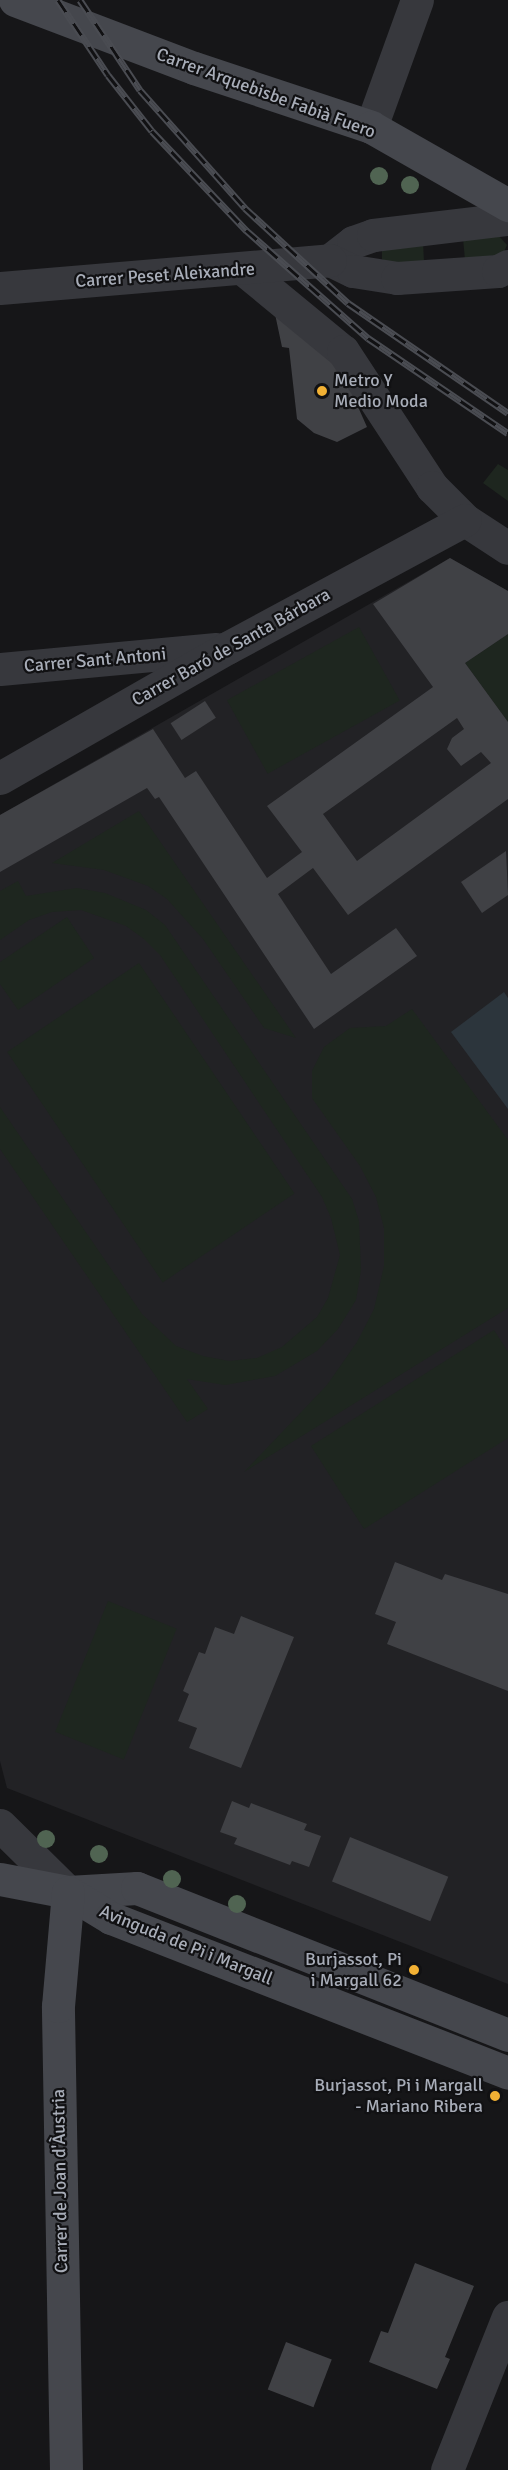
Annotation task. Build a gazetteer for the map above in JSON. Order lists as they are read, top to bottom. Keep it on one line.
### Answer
{"streets":{"street":["Carrer Arquebisbe Fabià Fuero","Carrer Peset Aleixandre","Carrer Baró de Santa Bárbara","Carrer Sant Antoni","Avinguda de Pi i Margall","Carrer de Joan d'Àustria"]},"crossings":[["Carrer Baró de Santa Bárbara","Carrer Sant Antoni"],["Avinguda de Pi i Margall","Carrer de Joan d'Àustria"]],"places":["Metro Y Medio Moda","Burjassot, Pi i Margall 62","Burjassot, Pi i Margall - Mariano Ribera"]}
